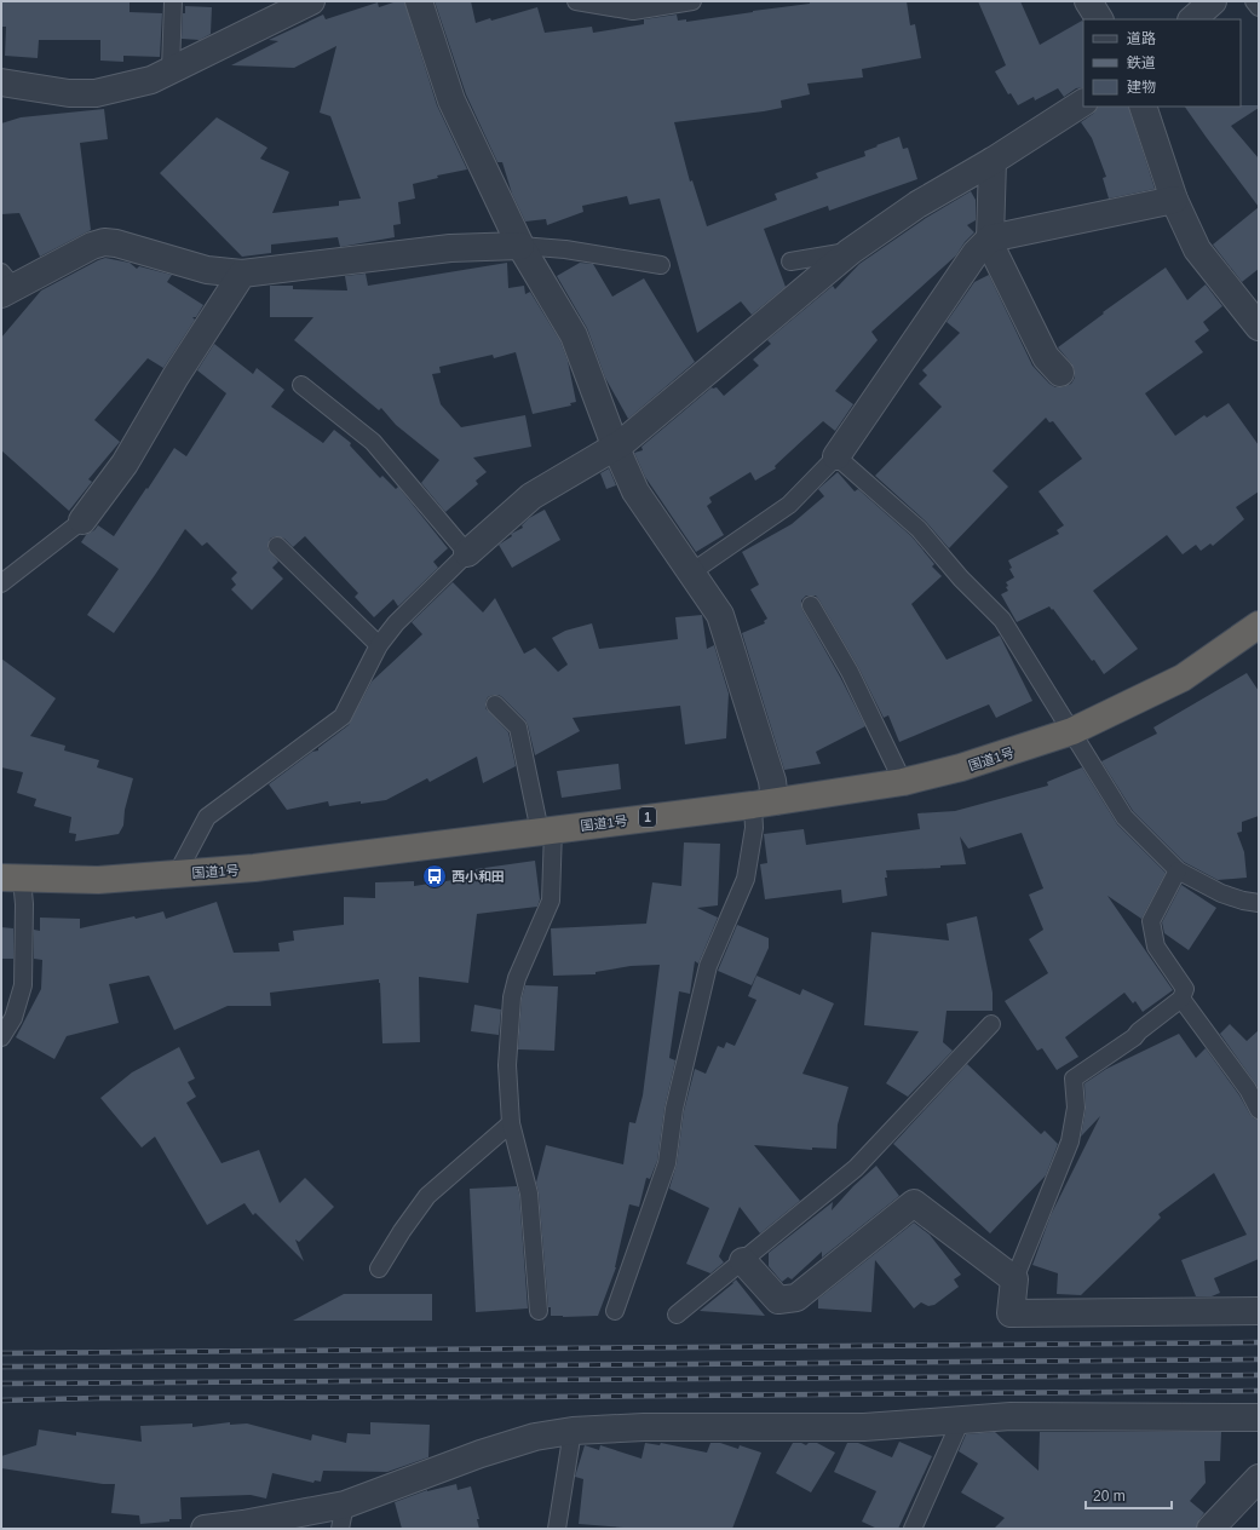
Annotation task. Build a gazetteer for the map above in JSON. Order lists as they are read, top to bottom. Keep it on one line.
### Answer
{"streets":{"highway":["国道1号","1"]},"places":{"bus stop":["西小和田"]},"legend":["道路","鉄道","建物"],"scale_bar":"20 m"}
